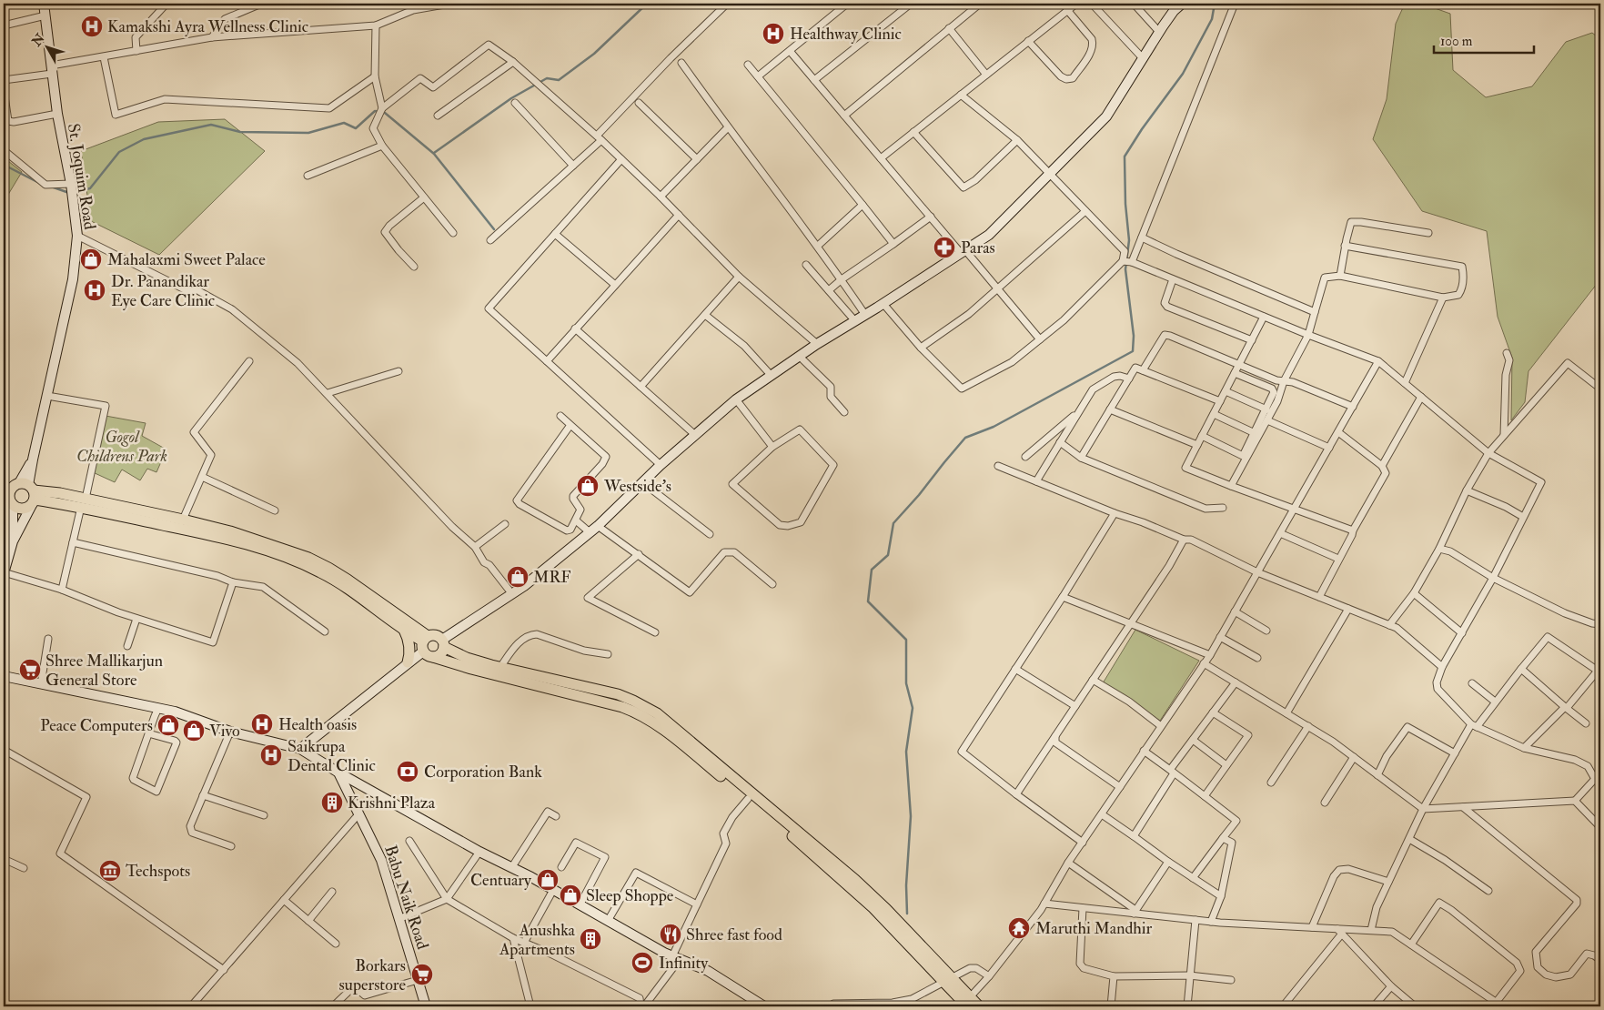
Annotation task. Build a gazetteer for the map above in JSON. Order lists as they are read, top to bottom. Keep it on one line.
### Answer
{"streets":{"main road":["St. Joquim Road","Babu Naik Road"]},"parks":["Gogol Childrens Park"],"places":{"hospital":["Kamakshi Ayra Wellness Clinic","Healthway Clinic","Dr. Panandikar Eye Care Clinic","Health oasis","Saikrupa Dental Clinic"],"pharmacy":["Paras"],"shop":["Mahalaxmi Sweet Palace","Westside's","MRF","Peace Computers","Vivo","Centuary","Sleep Shoppe"],"supermarket":["Shree Mallikarjun General Store","Borkars superstore"],"bank":["Corporation Bank"],"building":["Krishni Plaza","Anushka Apartments"],"museum":["Techspots"],"temple":["Maruthi Mandhir"],"restaurant":["Shree fast food"],"sports":["Infinity"]},"scale_bar":"100 m","north":"top left"}
